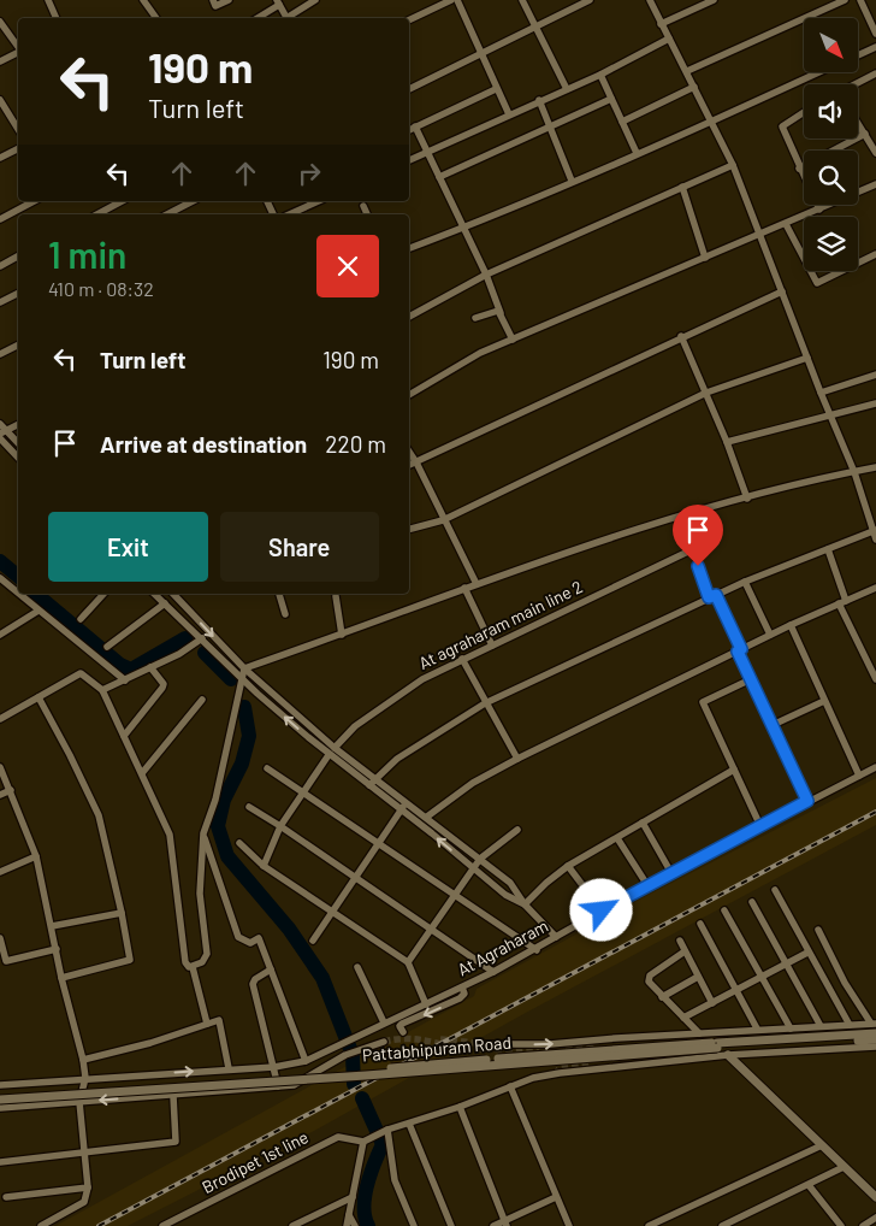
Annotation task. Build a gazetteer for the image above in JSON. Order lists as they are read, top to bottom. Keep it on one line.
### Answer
{"streets":{"street":["At agraharam main line 2","At Agraharam","Pattabhipuram Road","Brodipet 1st line"]},"north":"bottom right","page":{"turn":["190 m","Turn left"],"heading":["1 min","410 m · 08:32"],"list":[{"name":"Turn left","value":"190 m"},{"name":"Arrive at destination","value":"220 m"}],"buttons":["Exit","Share"]}}
